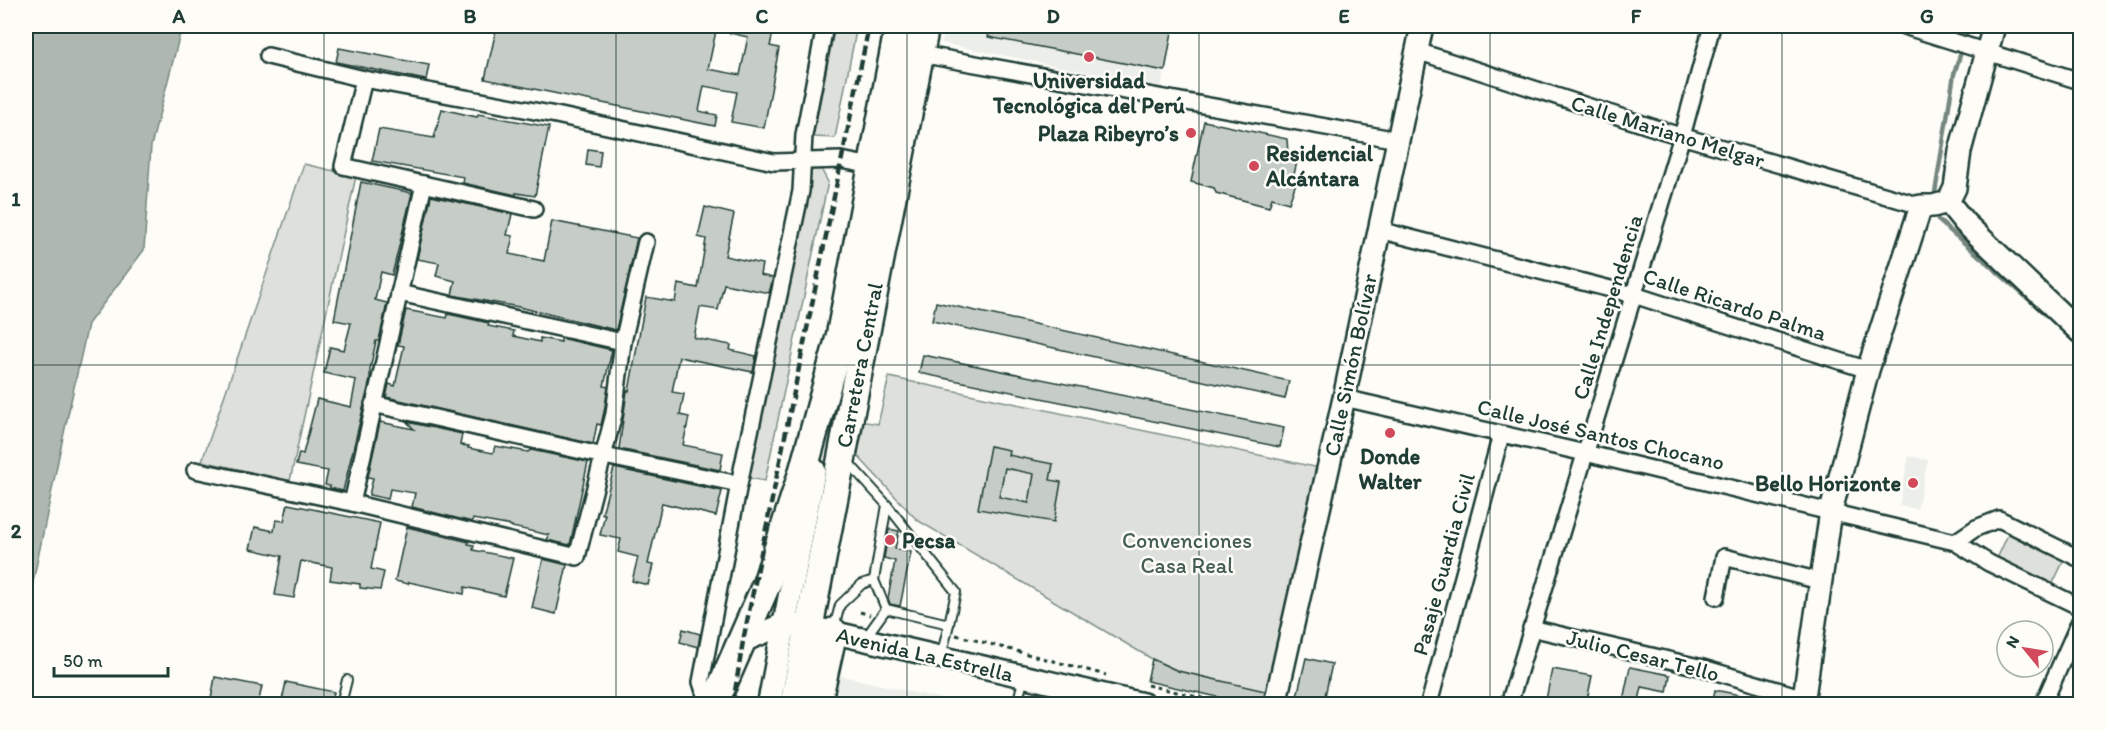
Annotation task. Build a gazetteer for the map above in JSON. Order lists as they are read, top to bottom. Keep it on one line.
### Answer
{"streets":{"highway":["Carretera Central"],"street":["Calle Mariano Melgar","Calle Ricardo Palma","Calle Independencia","Calle Simón Bolívar","Calle José Santos Chocano","Pasaje Guardia Civil","Avenida La Estrella","Julio Cesar Tello"]},"crossings":[["Calle Mariano Melgar","Calle Independencia"],["Calle Mariano Melgar","Calle Simón Bolívar"],["Calle Ricardo Palma","Calle Independencia"],["Calle Ricardo Palma","Calle Simón Bolívar"],["Calle Independencia","Calle José Santos Chocano"],["Calle Independencia","Julio Cesar Tello"],["Carretera Central","Avenida La Estrella"],["Calle Simón Bolívar","Calle José Santos Chocano"],["Calle José Santos Chocano","Pasaje Guardia Civil"]],"parks":["Convenciones Casa Real"],"places":["Universidad Tecnológica del Perú","Plaza Ribeyro’s","Residencial Alcántara","Donde Walter","Bello Horizonte","Pecsa"],"scale_bar":"50 m","north":"top left","grid":{"columns":["A","B","C","D","E","F","G"],"rows":["1","2"]}}
